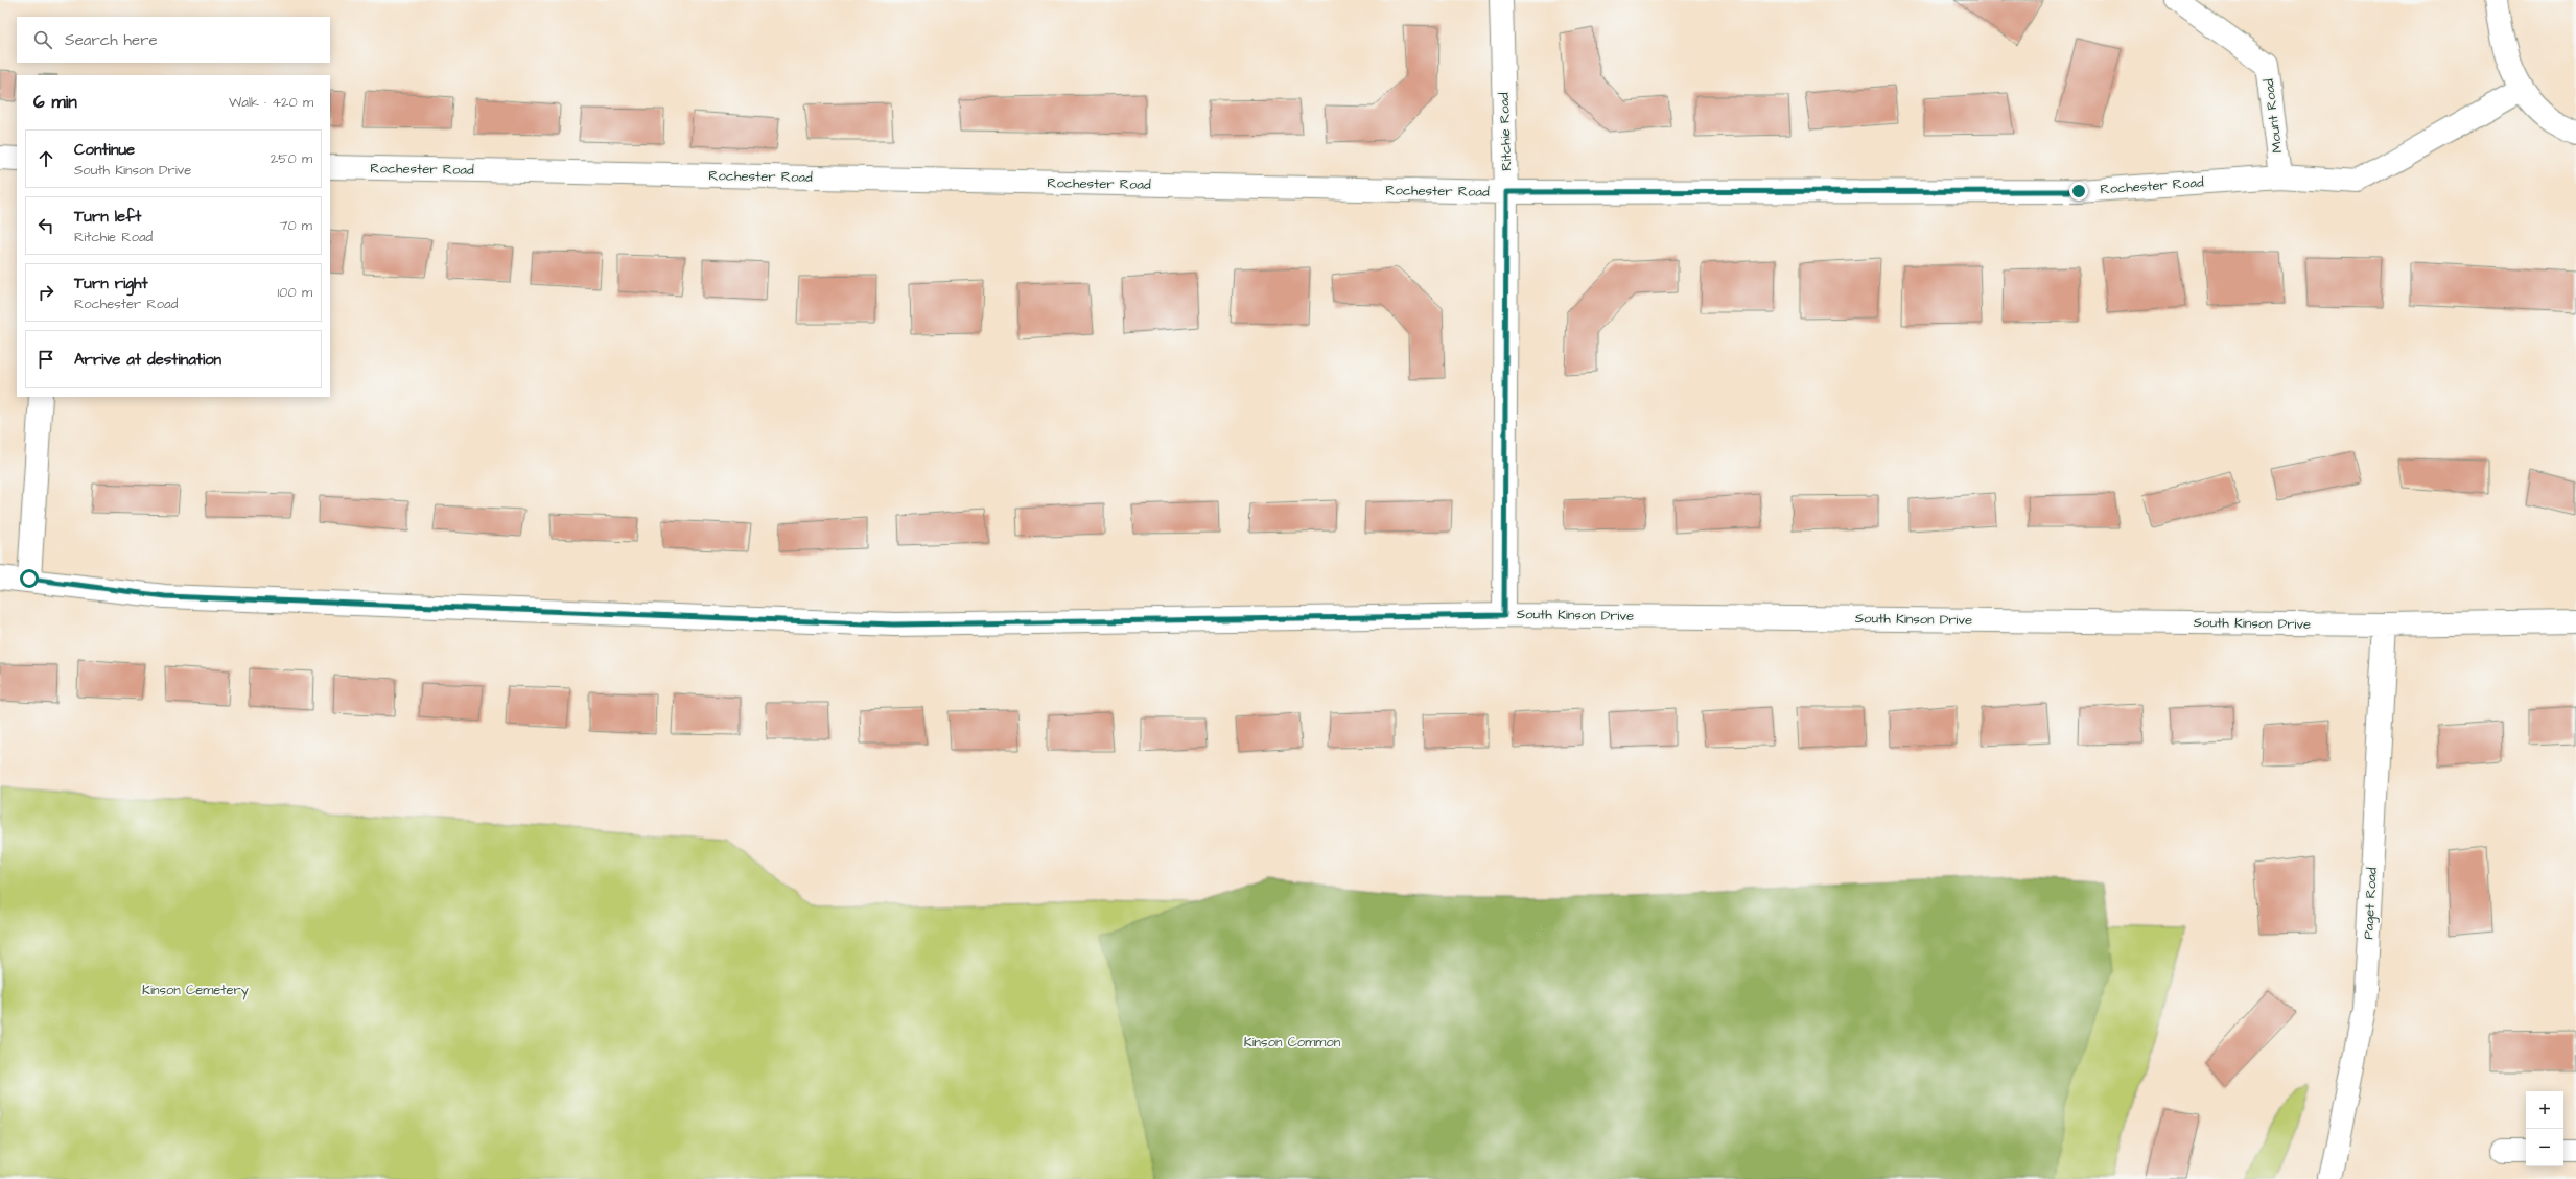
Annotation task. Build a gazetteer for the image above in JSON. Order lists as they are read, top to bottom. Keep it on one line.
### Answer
{"streets":{"street":["Mount Road","Ritchie Road","Rochester Road","South Kinson Drive","Paget Road"]},"crossings":[["Mount Road","Rochester Road"],["Ritchie Road","Rochester Road"],["Ritchie Road","South Kinson Drive"],["South Kinson Drive","Paget Road"]],"parks":["Kinson Cemetery","Kinson Common"],"page":{"search":"Search here","heading":["6 min","Walk · 420 m"],"list":[["Continue","South Kinson Drive","250 m"],["Turn left","Ritchie Road","70 m"],["Turn right","Rochester Road","100 m"],"Arrive at destination"],"map_buttons":["+","−"]}}
